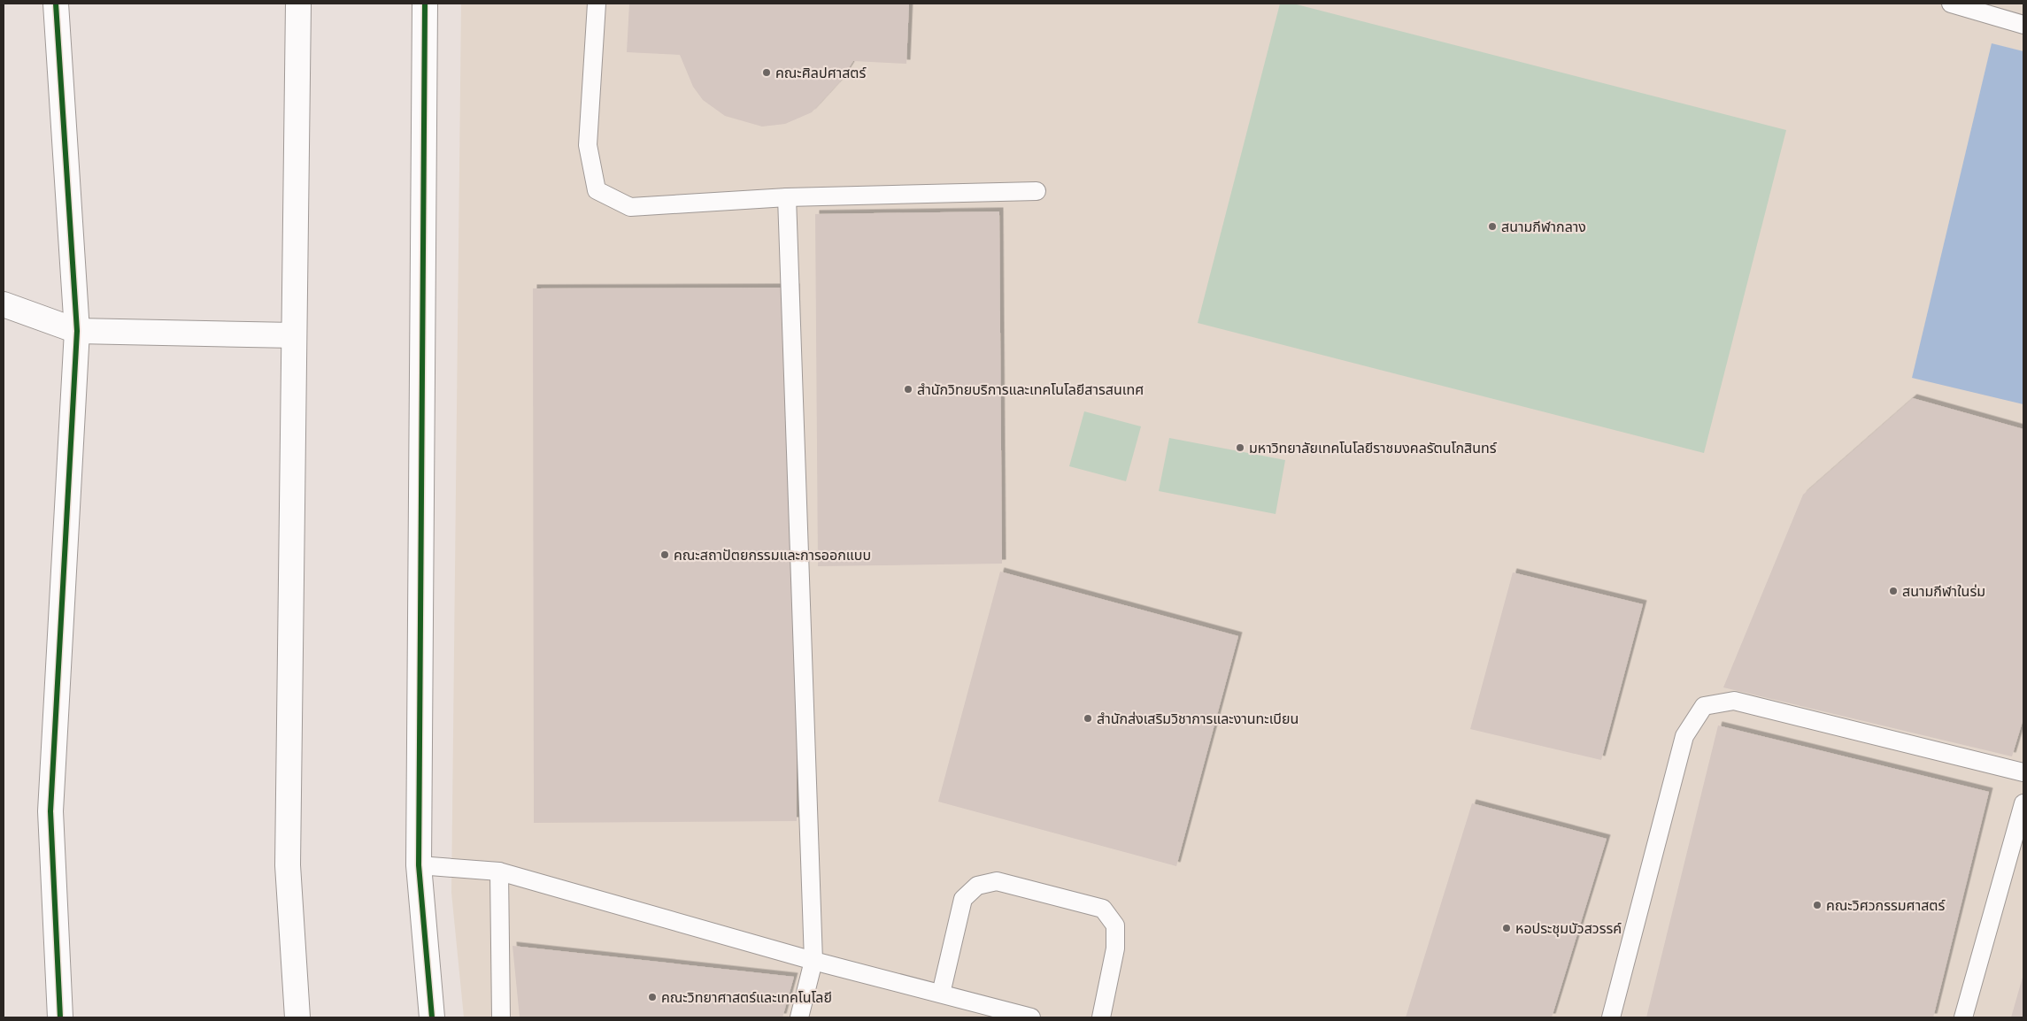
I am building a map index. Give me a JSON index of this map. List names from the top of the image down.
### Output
{
  "places": [
    "คณะศิลปศาสตร์",
    "สนามกีฬากลาง",
    "สำนักวิทยบริการและเทคโนโลยีสารสนเทศ",
    "มหาวิทยาลัยเทคโนโลยีราชมงคลรัตนโกสินทร์",
    "คณะสถาปัตยกรรมและการออกแบบ",
    "สนามกีฬาในร่ม",
    "สำนักส่งเสริมวิชาการและงานทะเบียน",
    "คณะวิศวกรรมศาสตร์",
    "หอประชุมบัวสวรรค์",
    "คณะวิทยาศาสตร์และเทคโนโลยี"
  ]
}
